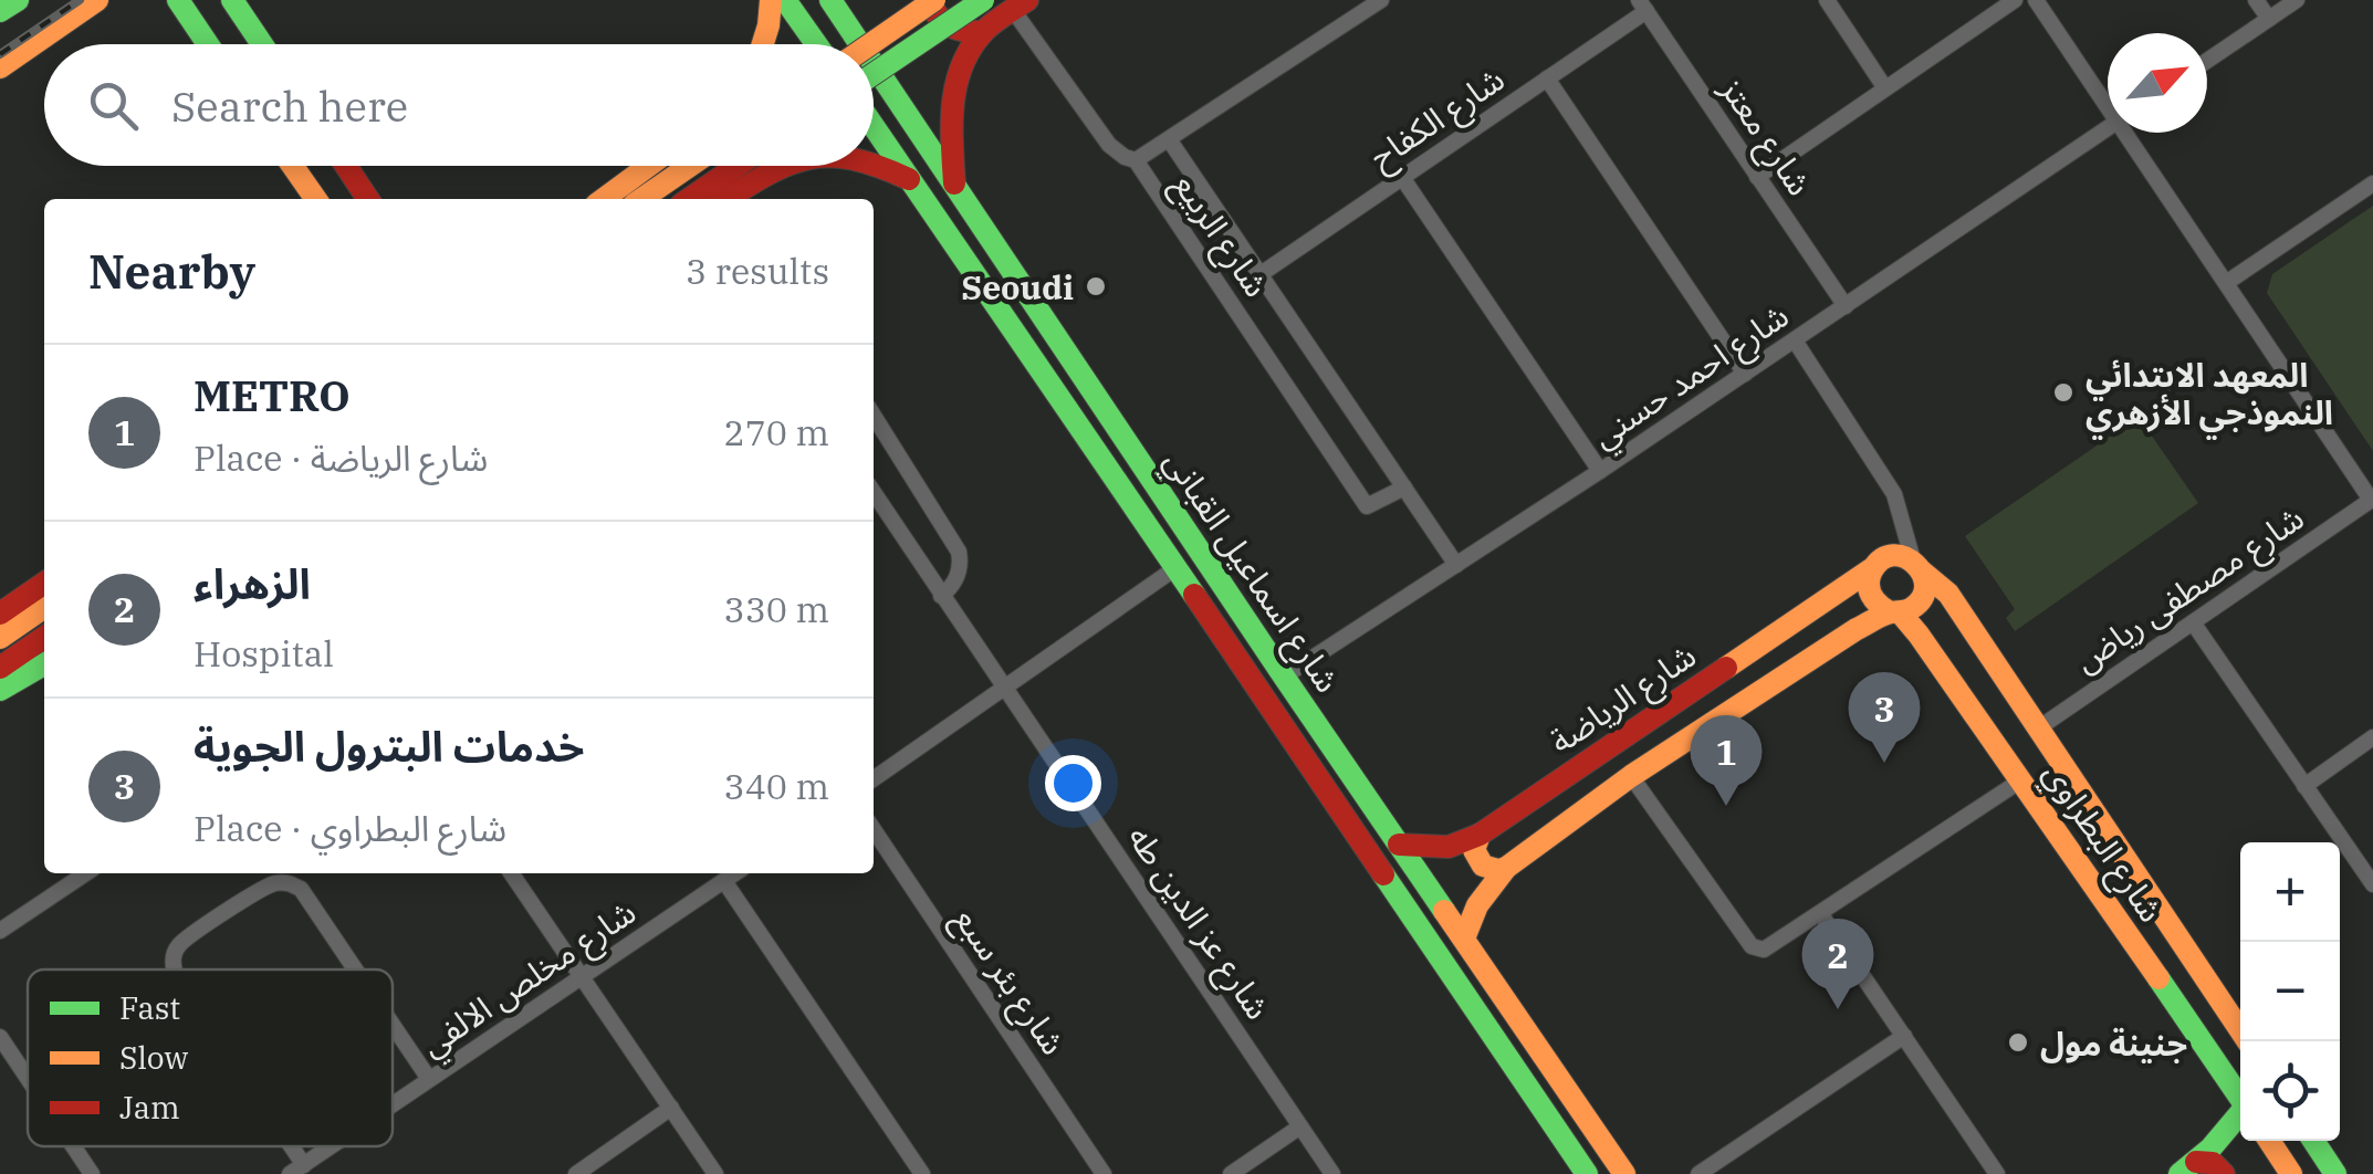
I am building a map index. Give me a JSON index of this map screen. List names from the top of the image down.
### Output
{
  "streets": {
    "street": [
      "شارع الكفاح",
      "شارع معتز",
      "شارع الربيع",
      "شارع احمد حسني",
      "شارع اسماعيل القباني",
      "شارع مصطفى رياض",
      "شارع الرياضة",
      "شارع البطراوي",
      "شارع عز الدين طه",
      "شارع مخلص الالفي",
      "شارع بئر سبع"
    ]
  },
  "crossings": [
    ["شارع الكفاح", "شارع معتز"],
    ["شارع الكفاح", "شارع الربيع"],
    ["شارع معتز", "شارع احمد حسني"],
    ["شارع الربيع", "شارع احمد حسني"],
    ["شارع احمد حسني", "شارع اسماعيل القباني"],
    ["شارع احمد حسني", "شارع البطراوي"],
    ["شارع اسماعيل القباني", "شارع الرياضة"],
    ["شارع مصطفى رياض", "شارع البطراوي"],
    ["شارع الرياضة", "شارع البطراوي"]
  ],
  "places": ["Seoudi", "المعهد الابتدائي النموذجي الأزهري", "جنينة مول"],
  "legend": ["Fast", "Slow", "Jam"],
  "north": "top right",
  "page": {
    "search": "Search here",
    "heading": ["Nearby", "3 results"],
    "list": [
      {
        "mark": "1",
        "name": "METRO",
        "note": "Place · شارع الرياضة",
        "value": "270 m"
      },
      {
        "mark": "2",
        "name": "الزهراء",
        "note": "Hospital",
        "value": "330 m"
      },
      {
        "mark": "3",
        "name": "خدمات البترول الجوية",
        "note": "Place · شارع البطراوي",
        "value": "340 m"
      }
    ],
    "pins": ["3", "1", "2"],
    "map_buttons": ["+", "−"]
  }
}
